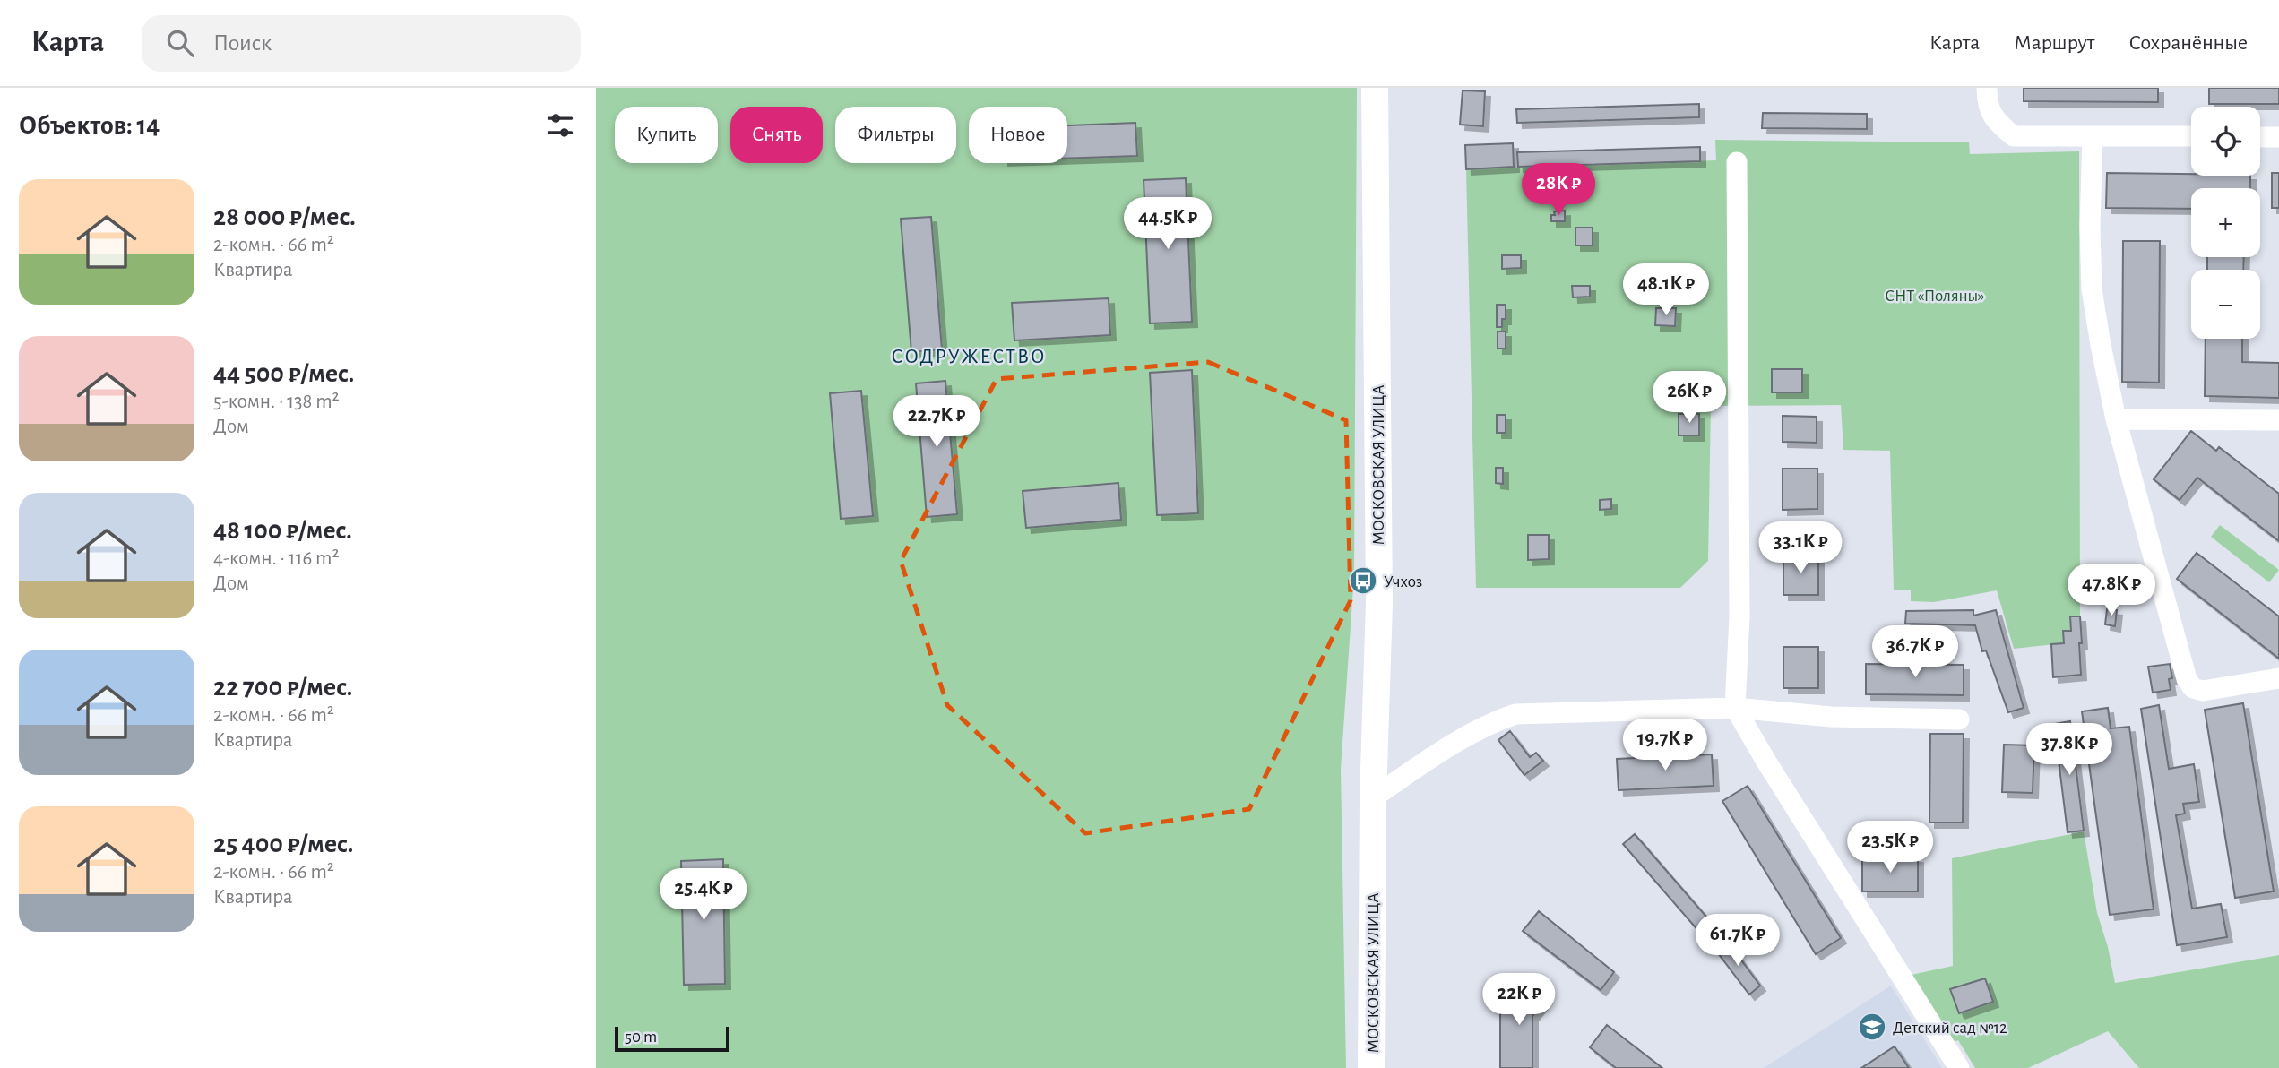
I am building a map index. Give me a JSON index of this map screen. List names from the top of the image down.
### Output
{
  "streets": {
    "main road": ["МОСКОВСКАЯ УЛИЦА"]
  },
  "districts": ["СОДРУЖЕСТВО"],
  "parks": ["СНТ «Поляны»"],
  "places": {
    "bus stop": ["Учхоз"],
    "school or university": ["Детский сад №12"]
  },
  "scale_bar": "50 m",
  "page": {
    "header": "Карта",
    "search": "Поиск",
    "nav": ["Карта", "Маршрут", "Сохранённые"],
    "heading": "Объектов: 14",
    "map_buttons": ["+", "−"],
    "chip": [
      "Купить",
      "Снять",
      "Фильтры",
      "Новое"
    ],
    "list": [
      {
        "name": "28 000 ₽/мес.",
        "note": "2-комн. · 66 m² · Квартира"
      },
      {
        "name": "44 500 ₽/мес.",
        "note": "5-комн. · 138 m² · Дом"
      },
      {
        "name": "48 100 ₽/мес.",
        "note": "4-комн. · 116 m² · Дом"
      },
      {
        "name": "22 700 ₽/мес.",
        "note": "2-комн. · 66 m² · Квартира"
      },
      {
        "name": "25 400 ₽/мес.",
        "note": "2-комн. · 66 m² · Квартира"
      }
    ],
    "price": [
      "28K ₽",
      "44.5K ₽",
      "48.1K ₽",
      "26K ₽",
      "22.7K ₽",
      "33.1K ₽",
      "47.8K ₽",
      "36.7K ₽",
      "19.7K ₽",
      "37.8K ₽",
      "23.5K ₽",
      "25.4K ₽",
      "61.7K ₽",
      "22K ₽"
    ],
    "scale": "50 m"
  }
}
